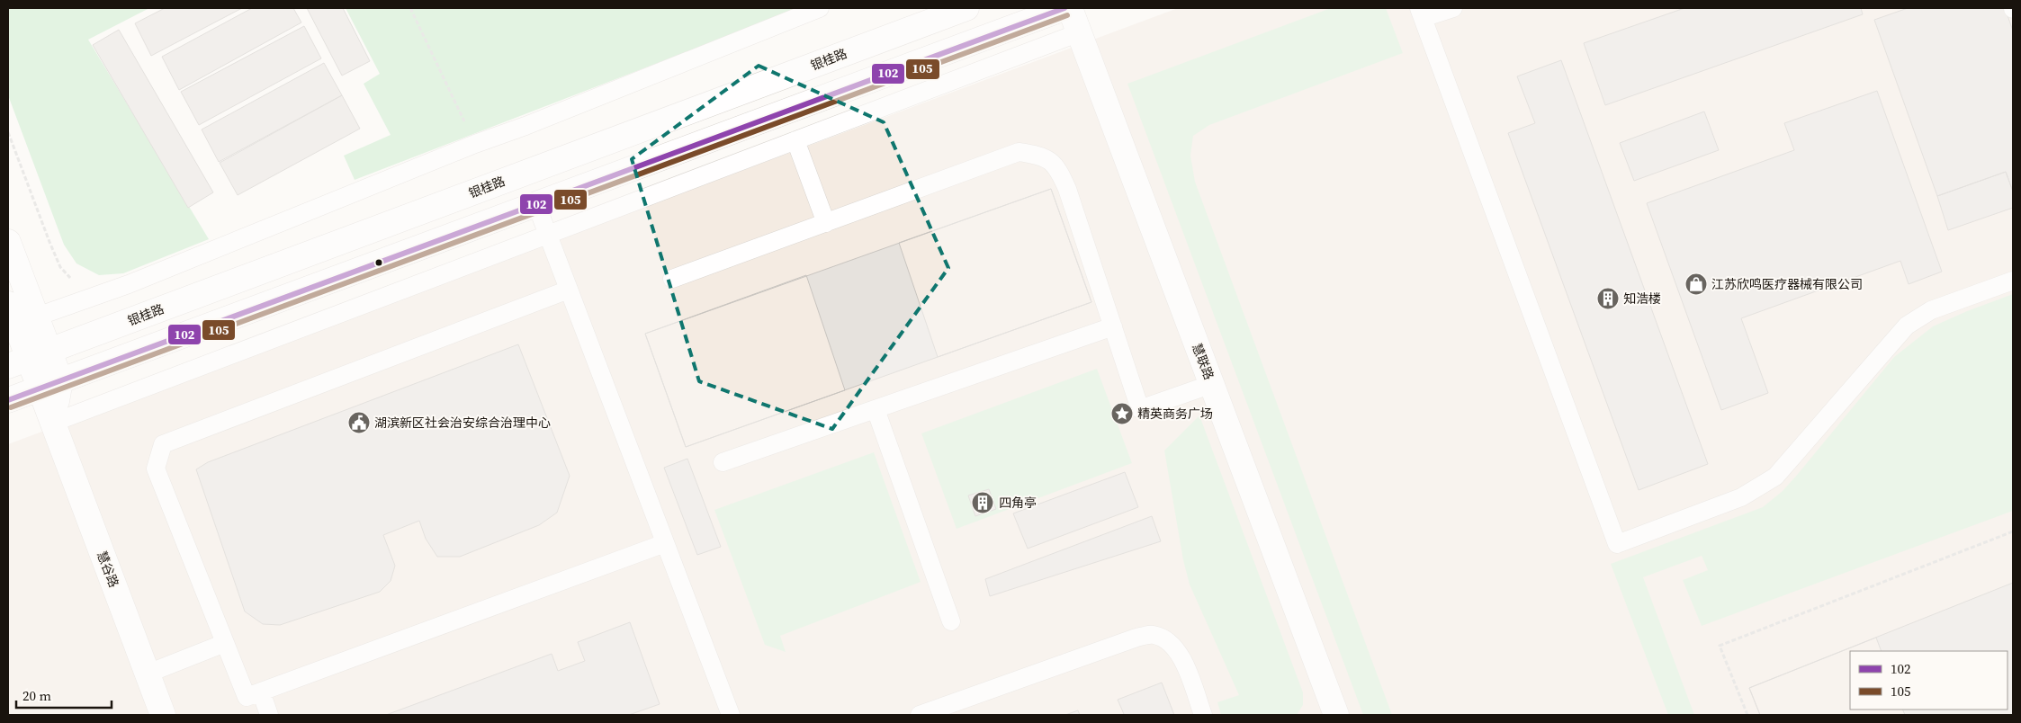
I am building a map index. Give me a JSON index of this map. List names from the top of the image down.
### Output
{
  "streets": {
    "street": ["银桂路", "慧联路", "慧谷路"]
  },
  "crossings": [
    ["银桂路", "慧谷路"]
  ],
  "places": {
    "shop": ["江苏欣鸣医疗器械有限公司"],
    "building": ["知浩楼", "四角亭"],
    "place": ["精英商务广场"],
    "public building": ["湖滨新区社会治安综合治理中心"]
  },
  "lines": ["transit line 102", "transit line 105"],
  "legend": ["102", "105"],
  "scale_bar": "20 m"
}
